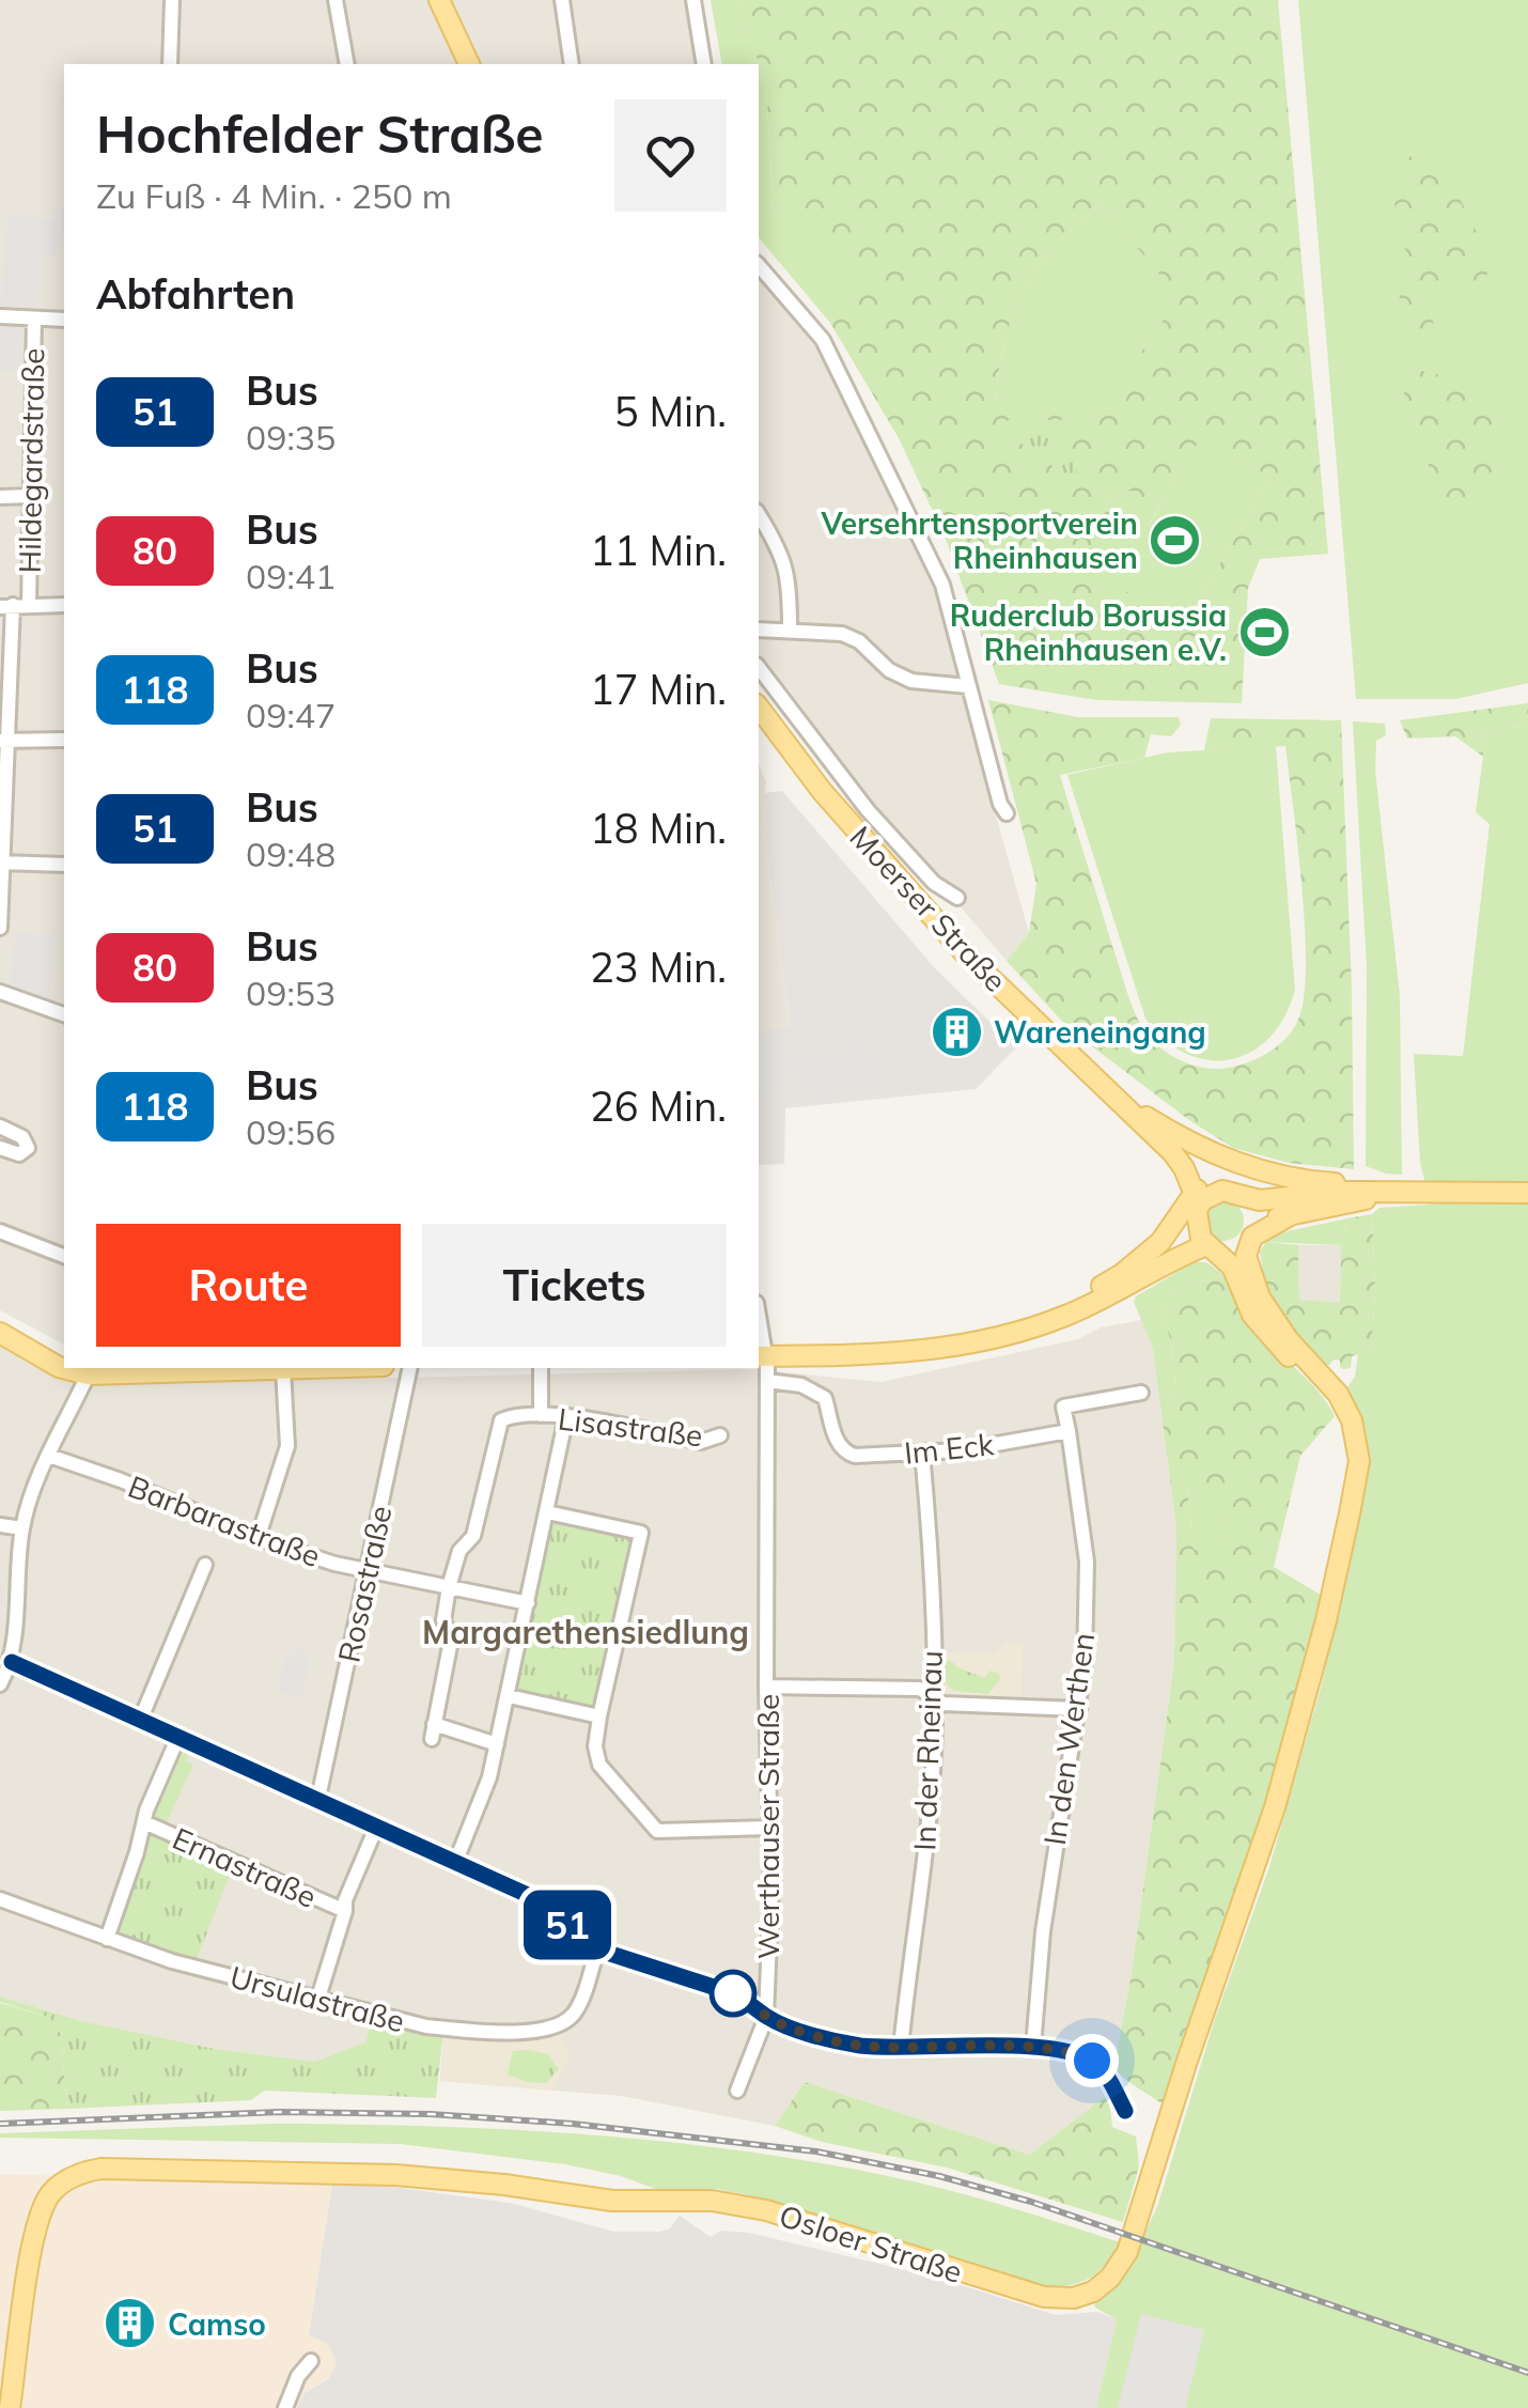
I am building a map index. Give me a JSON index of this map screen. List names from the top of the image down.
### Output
{
  "streets": {
    "main road": ["Moerser Straße", "Osloer Straße"],
    "street": [
      "Hildegardstraße",
      "Lisastraße",
      "Im Eck",
      "Barbarastraße",
      "Rosastraße",
      "In den Werthen",
      "In der Rheinau",
      "Werthauser Straße",
      "Ernastraße",
      "Ursulastraße"
    ]
  },
  "crossings": [
    ["Moerser Straße", "Osloer Straße"],
    ["Lisastraße", "Barbarastraße"],
    ["Im Eck", "In den Werthen"],
    ["Im Eck", "In der Rheinau"],
    ["Im Eck", "Werthauser Straße"],
    ["Barbarastraße", "Rosastraße"]
  ],
  "districts": ["Margarethensiedlung"],
  "places": {
    "sports": ["Versehrtensportverein Rheinhausen", "Ruderclub Borussia Rheinhausen e.V."],
    "building": ["Wareneingang", "Camso"]
  },
  "lines": ["bus line 51"],
  "page": {
    "on_map": "51",
    "heading": [
      ["Hochfelder Straße", "Zu Fuß · 4 Min. · 250 m"],
      "Abfahrten"
    ],
    "list": [
      {
        "mark": "51",
        "name": "Bus",
        "note": "09:35",
        "value": "5 Min."
      },
      {
        "mark": "80",
        "name": "Bus",
        "note": "09:41",
        "value": "11 Min."
      },
      {
        "mark": "118",
        "name": "Bus",
        "note": "09:47",
        "value": "17 Min."
      },
      {
        "mark": "51",
        "name": "Bus",
        "note": "09:48",
        "value": "18 Min."
      },
      {
        "mark": "80",
        "name": "Bus",
        "note": "09:53",
        "value": "23 Min."
      },
      {
        "mark": "118",
        "name": "Bus",
        "note": "09:56",
        "value": "26 Min."
      }
    ],
    "buttons": ["Route", "Tickets"]
  }
}
